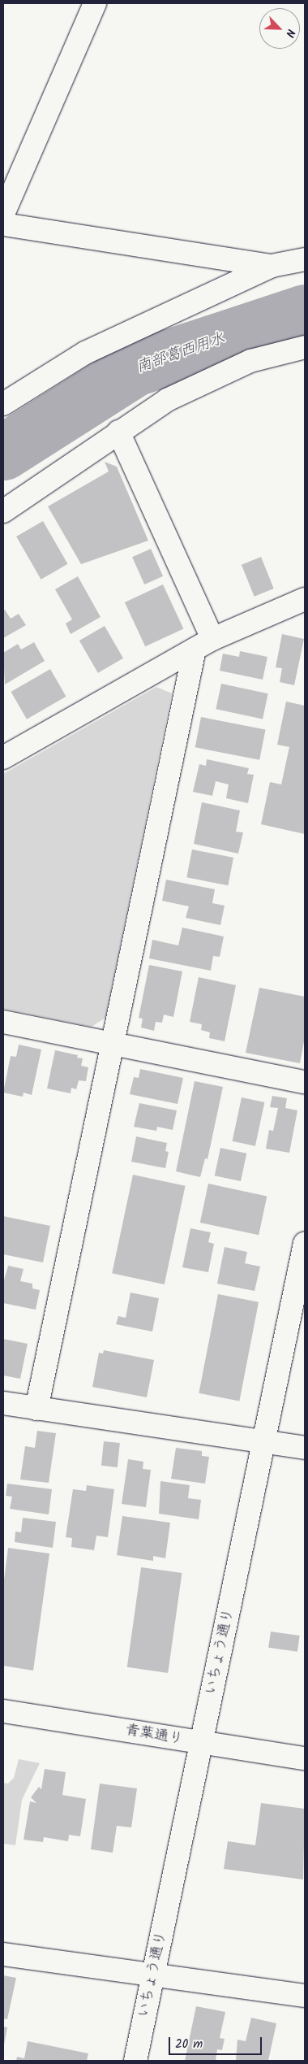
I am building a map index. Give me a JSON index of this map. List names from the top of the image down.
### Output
{
  "streets": {
    "street": ["いちょう通り", "青葉通り"]
  },
  "crossings": [
    ["いちょう通り", "青葉通り"]
  ],
  "water": ["南部葛西用水"],
  "scale_bar": "20 m",
  "north": "bottom right"
}
